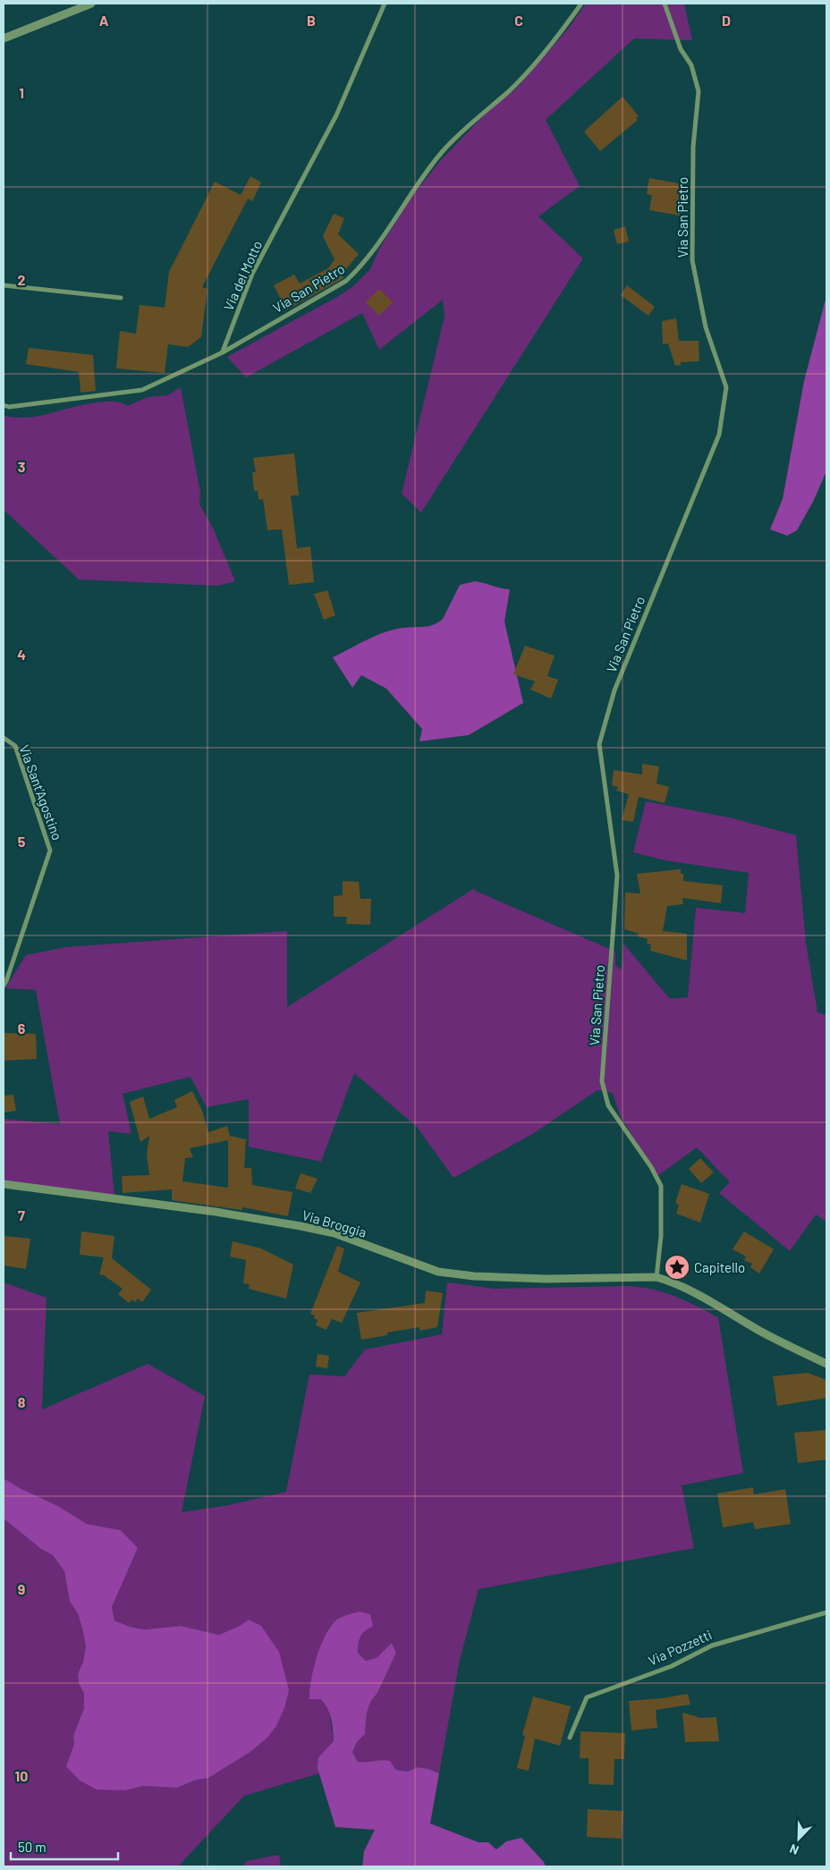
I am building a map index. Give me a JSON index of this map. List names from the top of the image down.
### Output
{
  "streets": {
    "street": [
      "Via San Pietro",
      "Via del Motto",
      "Via Sant'Agostino",
      "Via Broggia",
      "Via Pozzetti"
    ]
  },
  "crossings": [
    ["Via San Pietro", "Via del Motto"],
    ["Via San Pietro", "Via Broggia"]
  ],
  "places": {
    "place": ["Capitello"]
  },
  "scale_bar": "50 m",
  "north": "bottom left",
  "grid": {
    "columns": [
      "A",
      "B",
      "C",
      "D"
    ],
    "rows": [
      "1",
      "2",
      "3",
      "4",
      "5",
      "6",
      "7",
      "8",
      "9",
      "10"
    ]
  }
}
